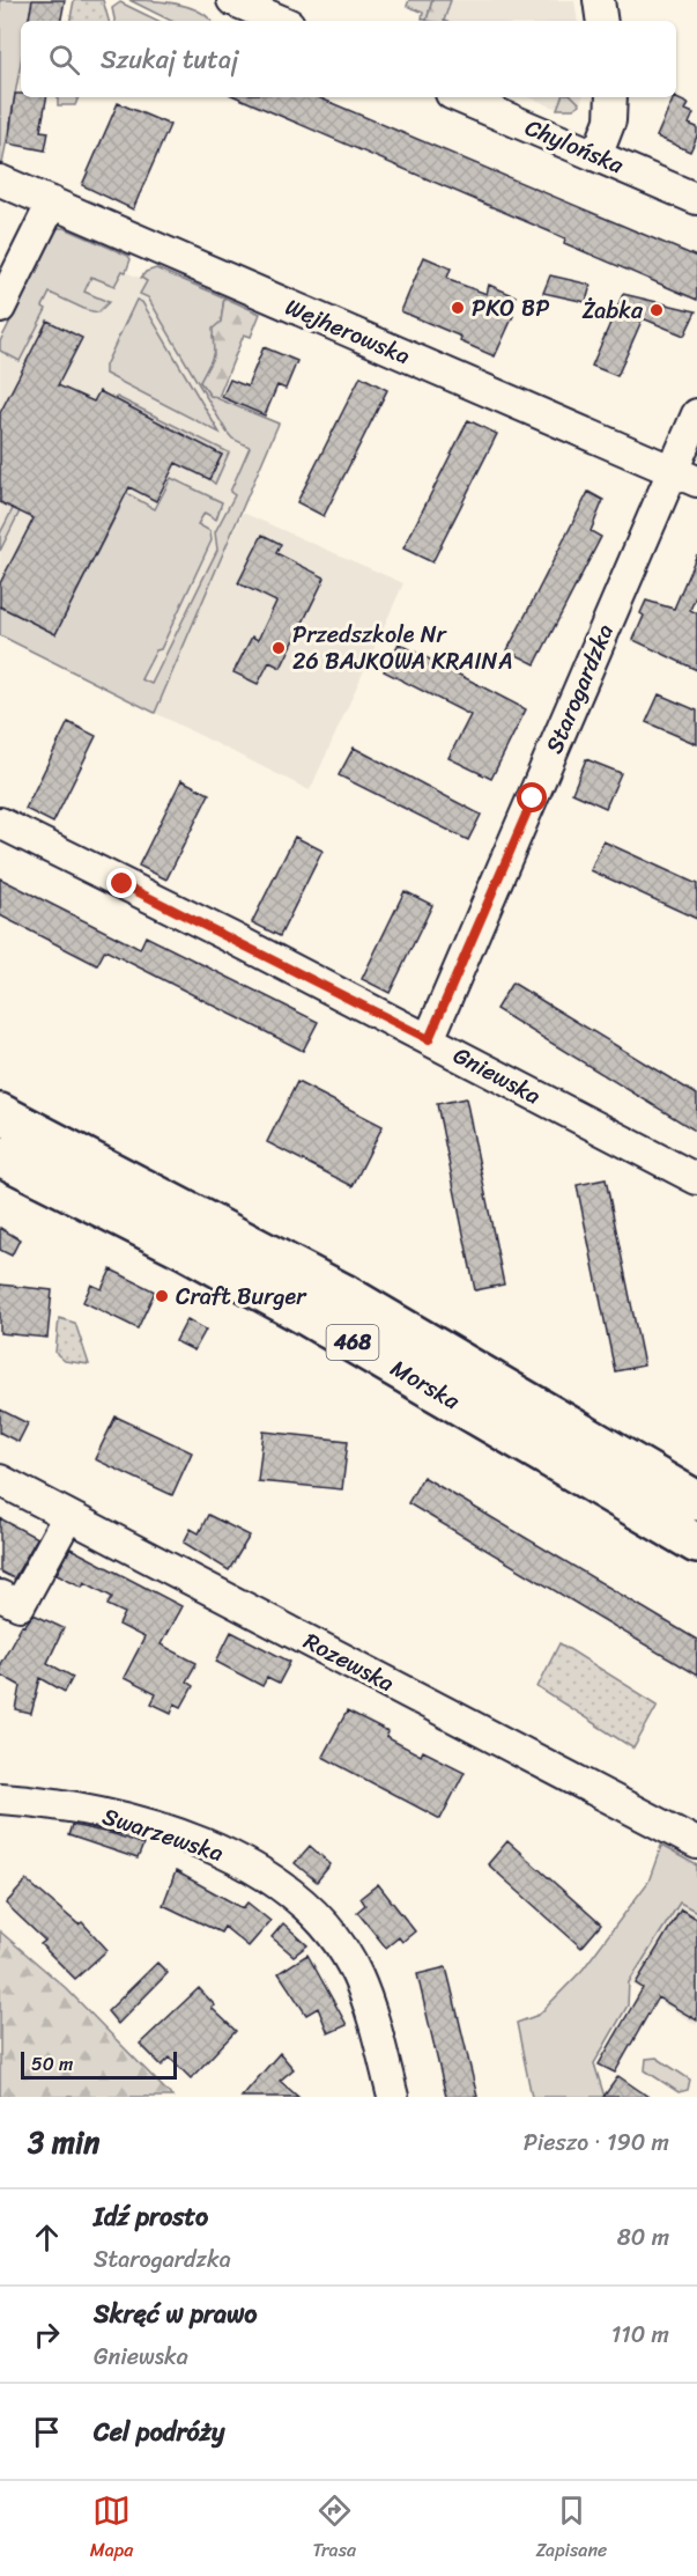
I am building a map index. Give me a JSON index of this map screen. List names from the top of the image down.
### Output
{
  "streets": {
    "main road": ["468", "Morska"],
    "street": [
      "Chylońska",
      "Wejherowska",
      "Starogardzka",
      "Gniewska",
      "Rozewska",
      "Swarzewska"
    ]
  },
  "crossings": [
    ["Wejherowska", "Starogardzka"],
    ["Starogardzka", "Gniewska"]
  ],
  "places": [
    "PKO BP",
    "Żabka",
    "Przedszkole Nr 26 BAJKOWA KRAINA",
    "Craft Burger"
  ],
  "scale_bar": "50 m",
  "page": {
    "search": "Szukaj tutaj",
    "scale": "50 m",
    "heading": ["3 min", "Pieszo · 190 m"],
    "list": [
      ["Idź prosto", "Starogardzka", "80 m"],
      ["Skręć w prawo", "Gniewska", "110 m"],
      "Cel podróży"
    ],
    "nav": ["Mapa", "Trasa", "Zapisane"]
  }
}
